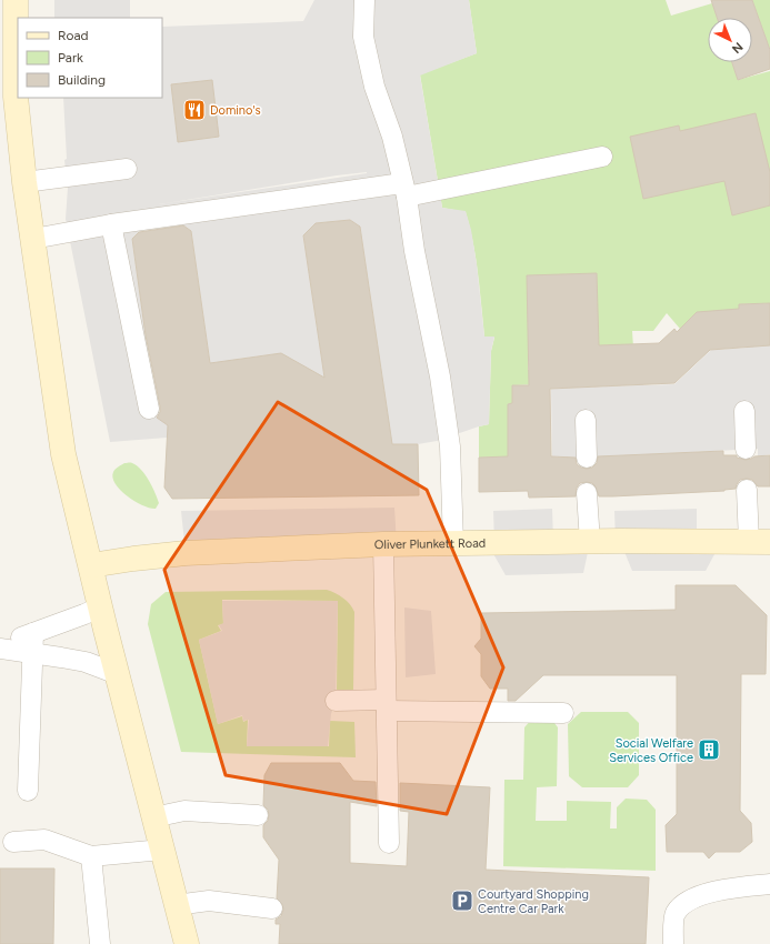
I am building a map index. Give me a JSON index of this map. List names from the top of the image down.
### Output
{
  "streets": {
    "main road": ["Oliver Plunkett Road"]
  },
  "places": {
    "restaurant": ["Domino's"],
    "building": ["Social Welfare Services Office"],
    "parking": ["Courtyard Shopping Centre Car Park"]
  },
  "legend": ["Road", "Park", "Building"],
  "north": "bottom right"
}
